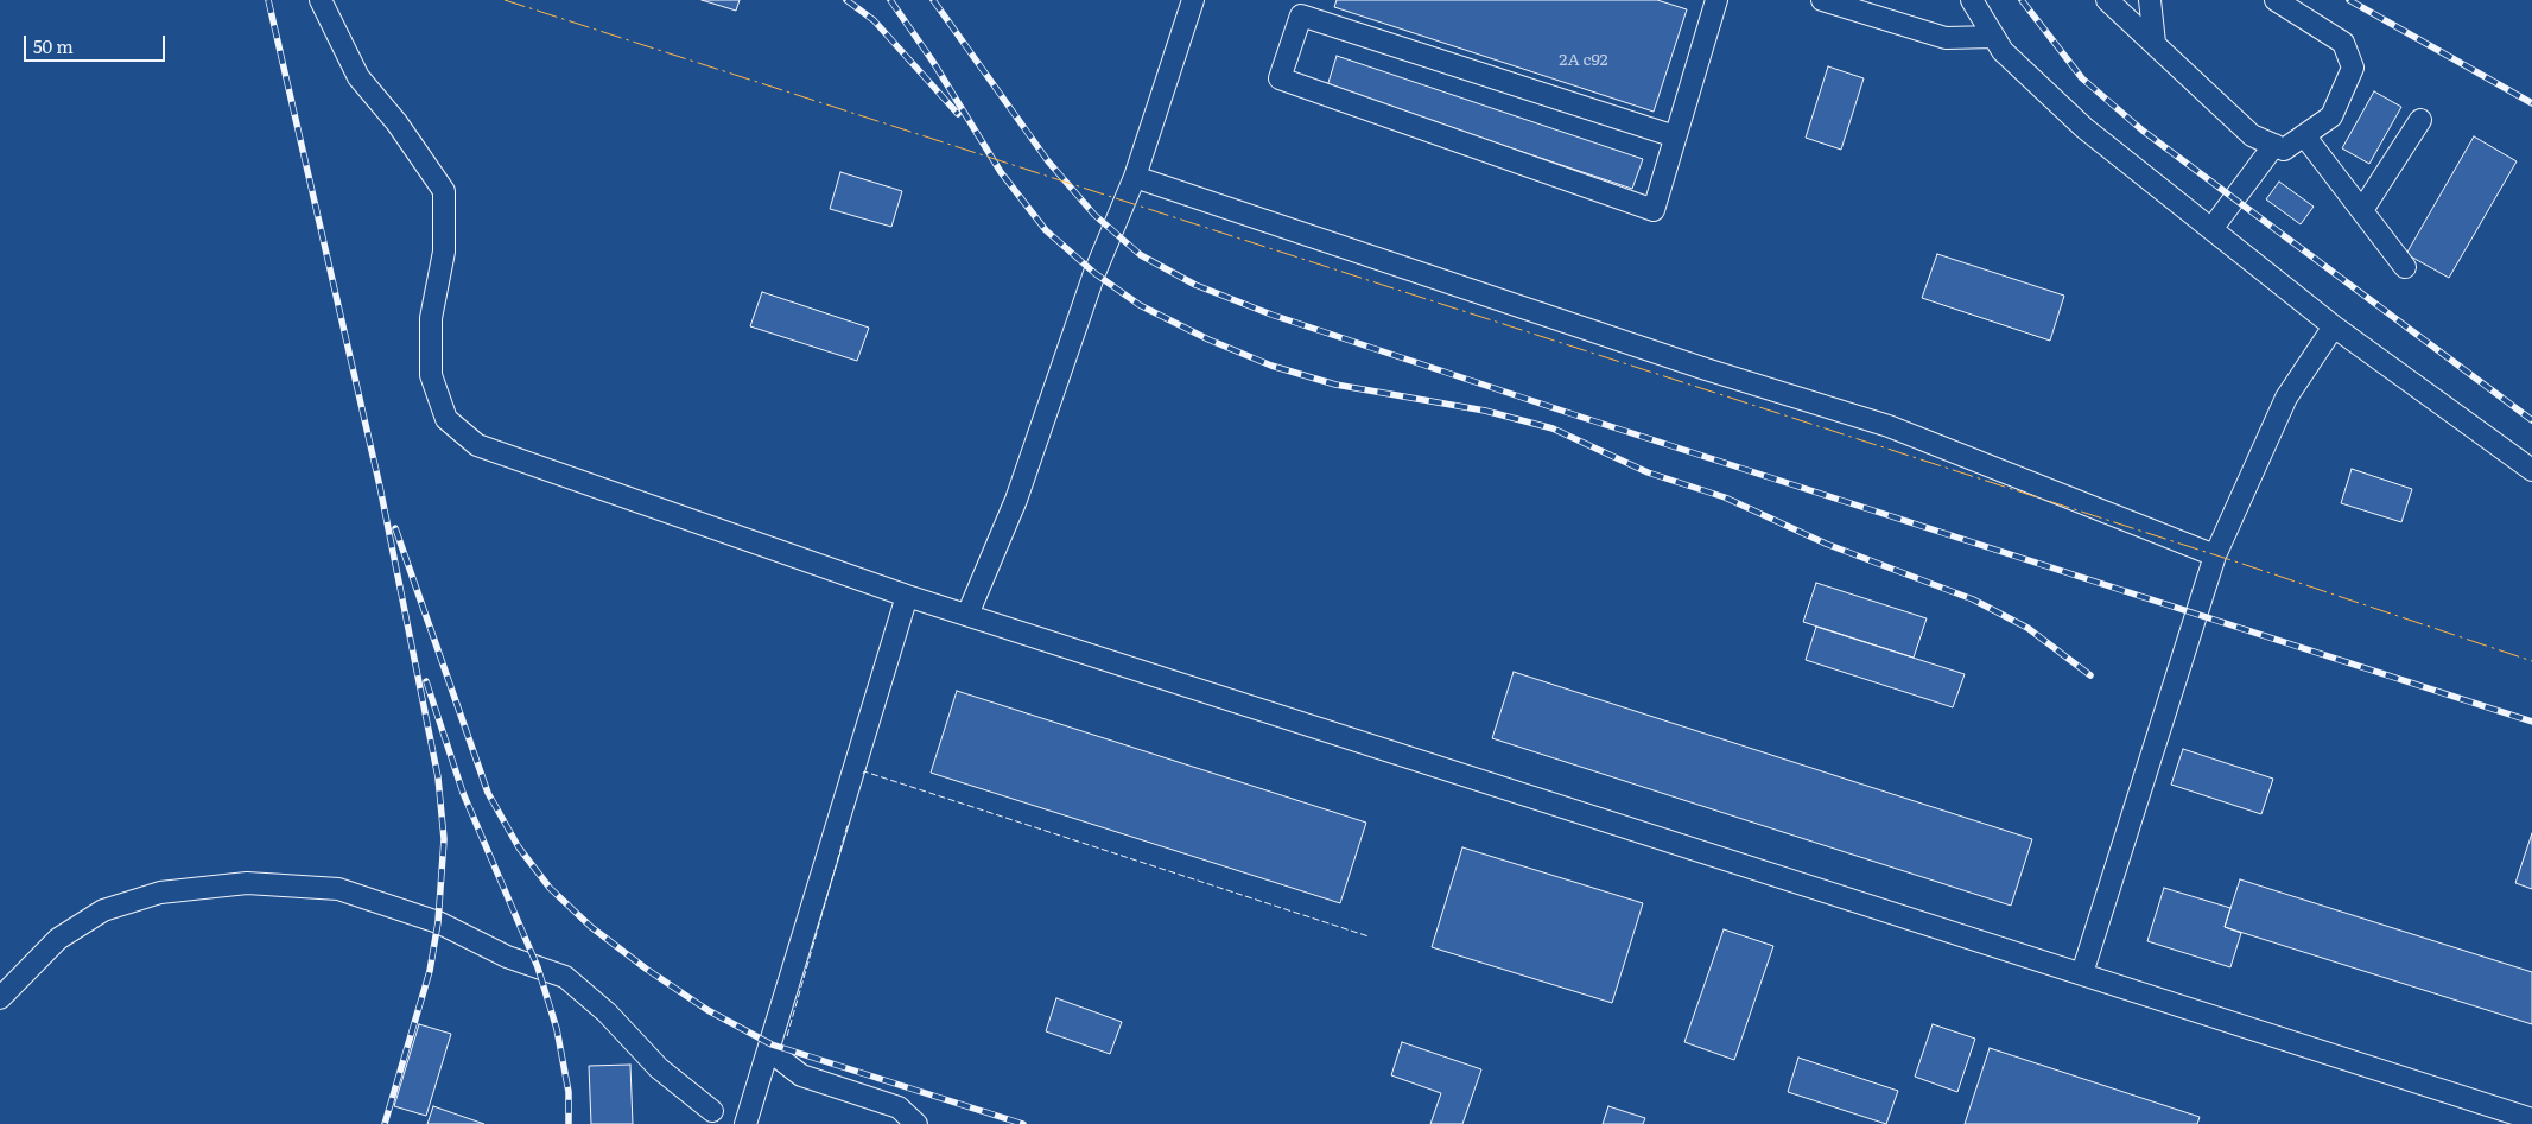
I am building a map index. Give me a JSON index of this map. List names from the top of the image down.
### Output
{
  "house_numbers": ["2А с92"],
  "scale_bar": "50 m"
}
